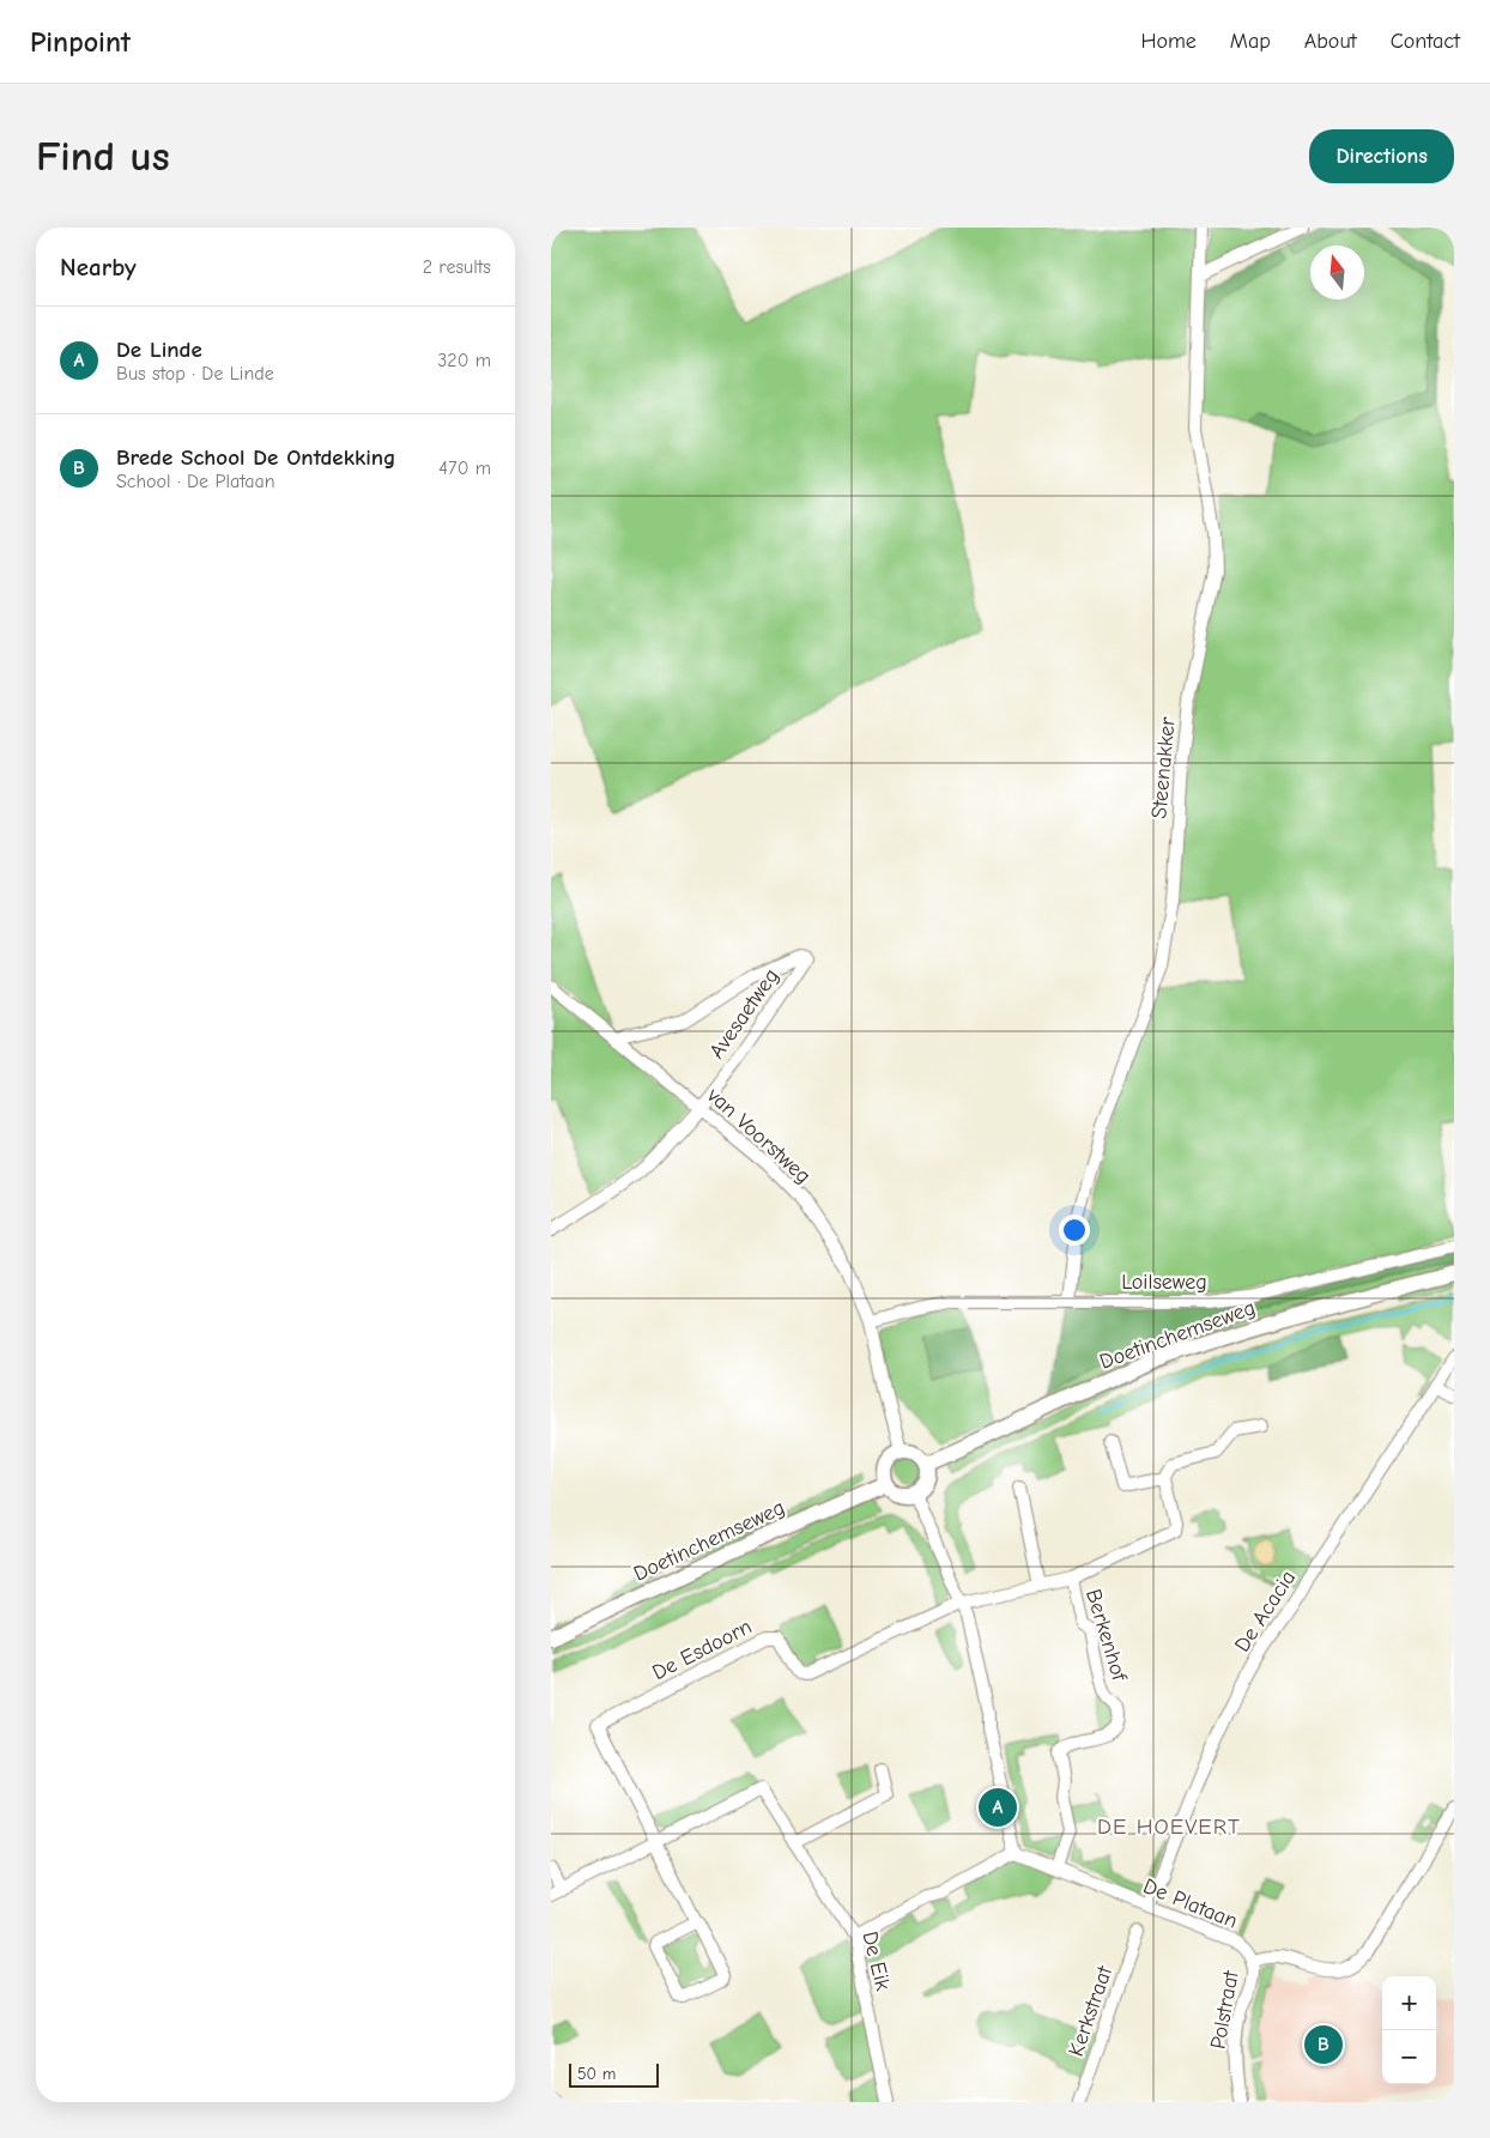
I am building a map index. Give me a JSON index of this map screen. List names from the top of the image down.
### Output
{
  "streets": {
    "main road": ["Doetinchemseweg"],
    "street": [
      "Steenakker",
      "Avesaetweg",
      "van Voorstweg",
      "Loilseweg",
      "De Acacia",
      "Berkenhof",
      "De Esdoorn",
      "De Plataan",
      "De Eik",
      "Polstraat",
      "Kerkstraat"
    ]
  },
  "crossings": [
    ["Steenakker", "Loilseweg"],
    ["Avesaetweg", "van Voorstweg"],
    ["van Voorstweg", "Loilseweg"],
    ["van Voorstweg", "Doetinchemseweg"],
    ["De Acacia", "De Plataan"],
    ["Berkenhof", "De Esdoorn"],
    ["Berkenhof", "De Plataan"],
    ["De Esdoorn", "De Eik"],
    ["De Plataan", "Polstraat"]
  ],
  "districts": ["DE HOEVERT"],
  "scale_bar": "50 m",
  "north": "top",
  "page": {
    "header": "Pinpoint",
    "nav": [
      "Home",
      "Map",
      "About",
      "Contact"
    ],
    "buttons": "Directions",
    "title": "Find us",
    "heading": ["Nearby", "2 results"],
    "list": [
      {
        "mark": "A",
        "name": "De Linde",
        "note": "Bus stop · De Linde",
        "value": "320 m"
      },
      {
        "mark": "B",
        "name": "Brede School De Ontdekking",
        "note": "School · De Plataan",
        "value": "470 m"
      }
    ],
    "pins": ["A", "B"],
    "map_buttons": ["+", "−"],
    "scale": "50 m"
  }
}
